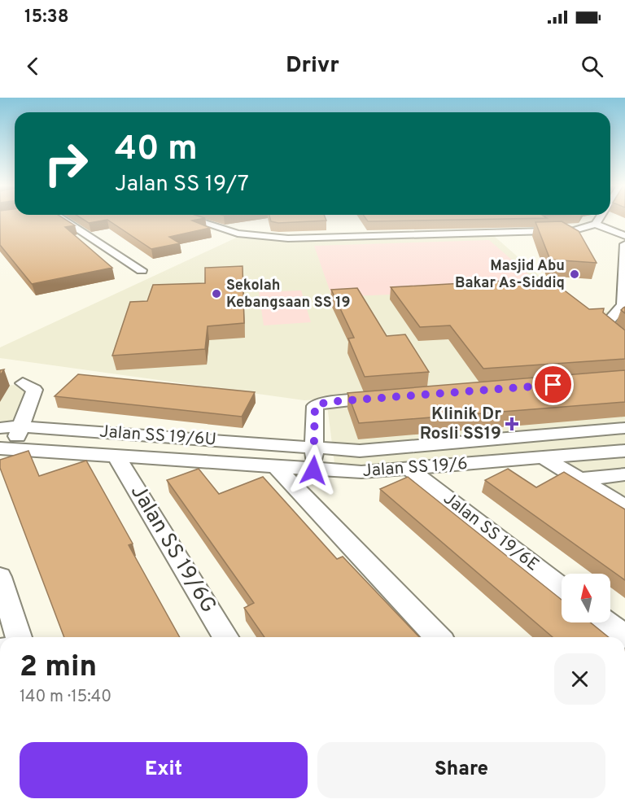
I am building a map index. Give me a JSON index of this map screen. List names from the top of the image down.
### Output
{
  "streets": {
    "street": [
      "Jalan SS 19/6U",
      "Jalan SS 19/6",
      "Jalan SS 19/6E",
      "Jalan SS 19/6G"
    ]
  },
  "crossings": [
    ["Jalan SS 19/6", "Jalan SS 19/6E"],
    ["Jalan SS 19/6", "Jalan SS 19/6G"]
  ],
  "places": {
    "other": ["Masjid Abu Bakar As-Siddiq", "Sekolah Kebangsaan SS 19"],
    "health": ["Klinik Dr Rosli SS19"]
  },
  "north": "top",
  "page": {
    "status": "15:38",
    "header": "Drivr",
    "turn": ["40 m", "Jalan SS 19/7"],
    "heading": ["2 min", "140 m · 15:40"],
    "buttons": ["Exit", "Share"]
  }
}
